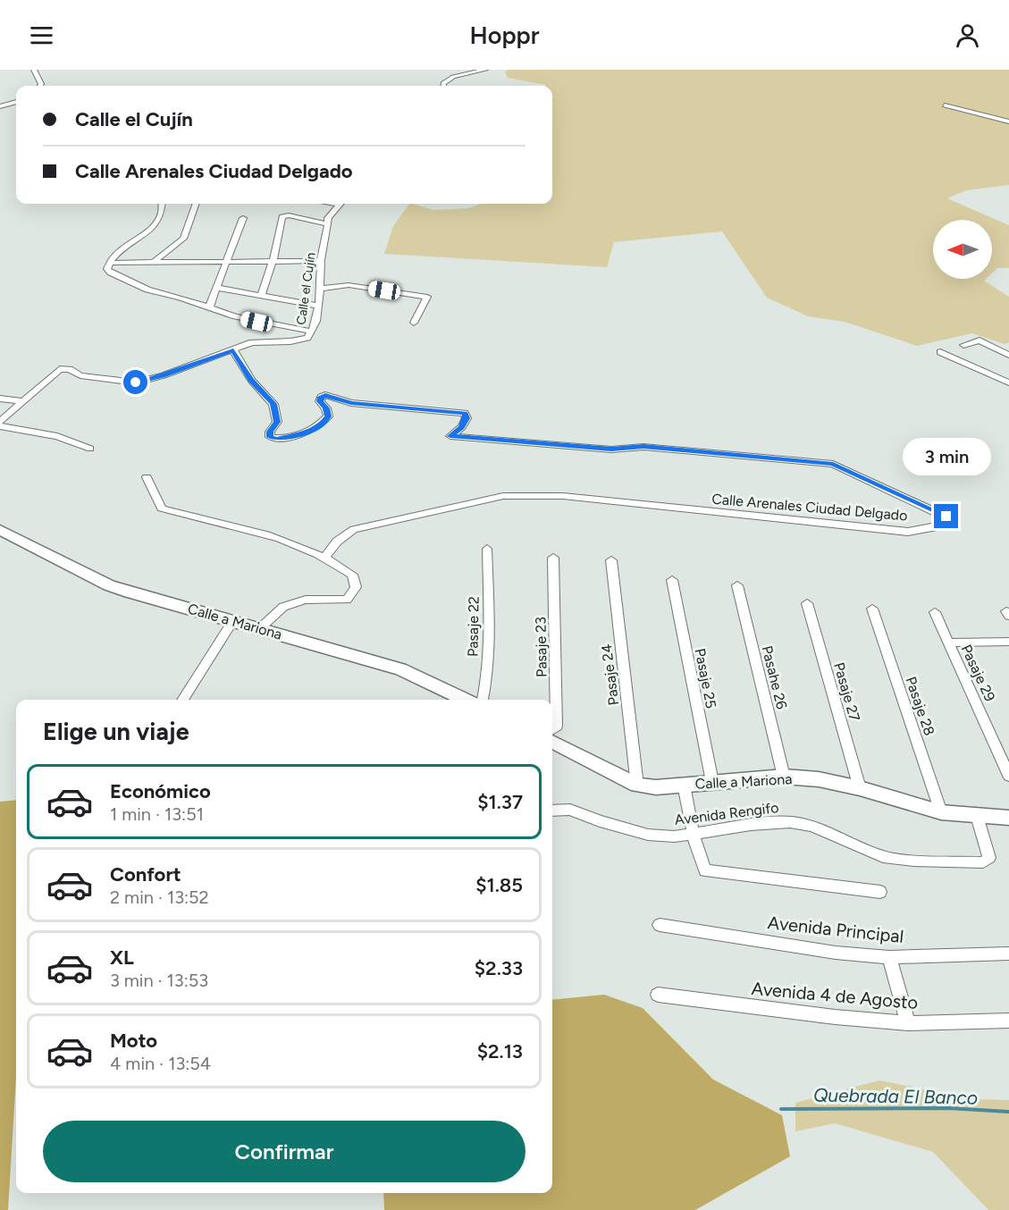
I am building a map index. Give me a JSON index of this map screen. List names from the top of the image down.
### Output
{
  "streets": {
    "main road": ["Calle a Mariona"],
    "street": [
      "Calle el Cujín",
      "Calle Arenales Ciudad Delgado",
      "Pasaje 22",
      "Pasaje 23",
      "Pasaje 29",
      "Pasaje 24",
      "Pasahe 26",
      "Pasaje 25",
      "Pasaje 27",
      "Pasaje 28",
      "Avenida Rengifo",
      "Avenida Principal",
      "Avenida 4 de Agosto"
    ]
  },
  "crossings": [
    ["Calle el Cujín", "Calle Arenales Ciudad Delgado"],
    ["Calle a Mariona", "Pasaje 24"],
    ["Calle a Mariona", "Pasahe 26"],
    ["Calle a Mariona", "Pasaje 25"],
    ["Calle a Mariona", "Pasaje 27"],
    ["Calle a Mariona", "Pasaje 28"],
    ["Calle a Mariona", "Avenida Rengifo"]
  ],
  "water": ["Quebrada El Banco"],
  "north": "left",
  "page": {
    "header": "Hoppr",
    "banner": ["Calle el Cujín", "Calle Arenales Ciudad Delgado"],
    "bubble": "3 min",
    "heading": "Elige un viaje",
    "list": [
      {
        "name": "Económico",
        "note": "1 min · 13:51",
        "value": "$1.37"
      },
      {
        "name": "Confort",
        "note": "2 min · 13:52",
        "value": "$1.85"
      },
      {
        "name": "XL",
        "note": "3 min · 13:53",
        "value": "$2.33"
      },
      {
        "name": "Moto",
        "note": "4 min · 13:54",
        "value": "$2.13"
      }
    ],
    "buttons": "Confirmar"
  }
}
